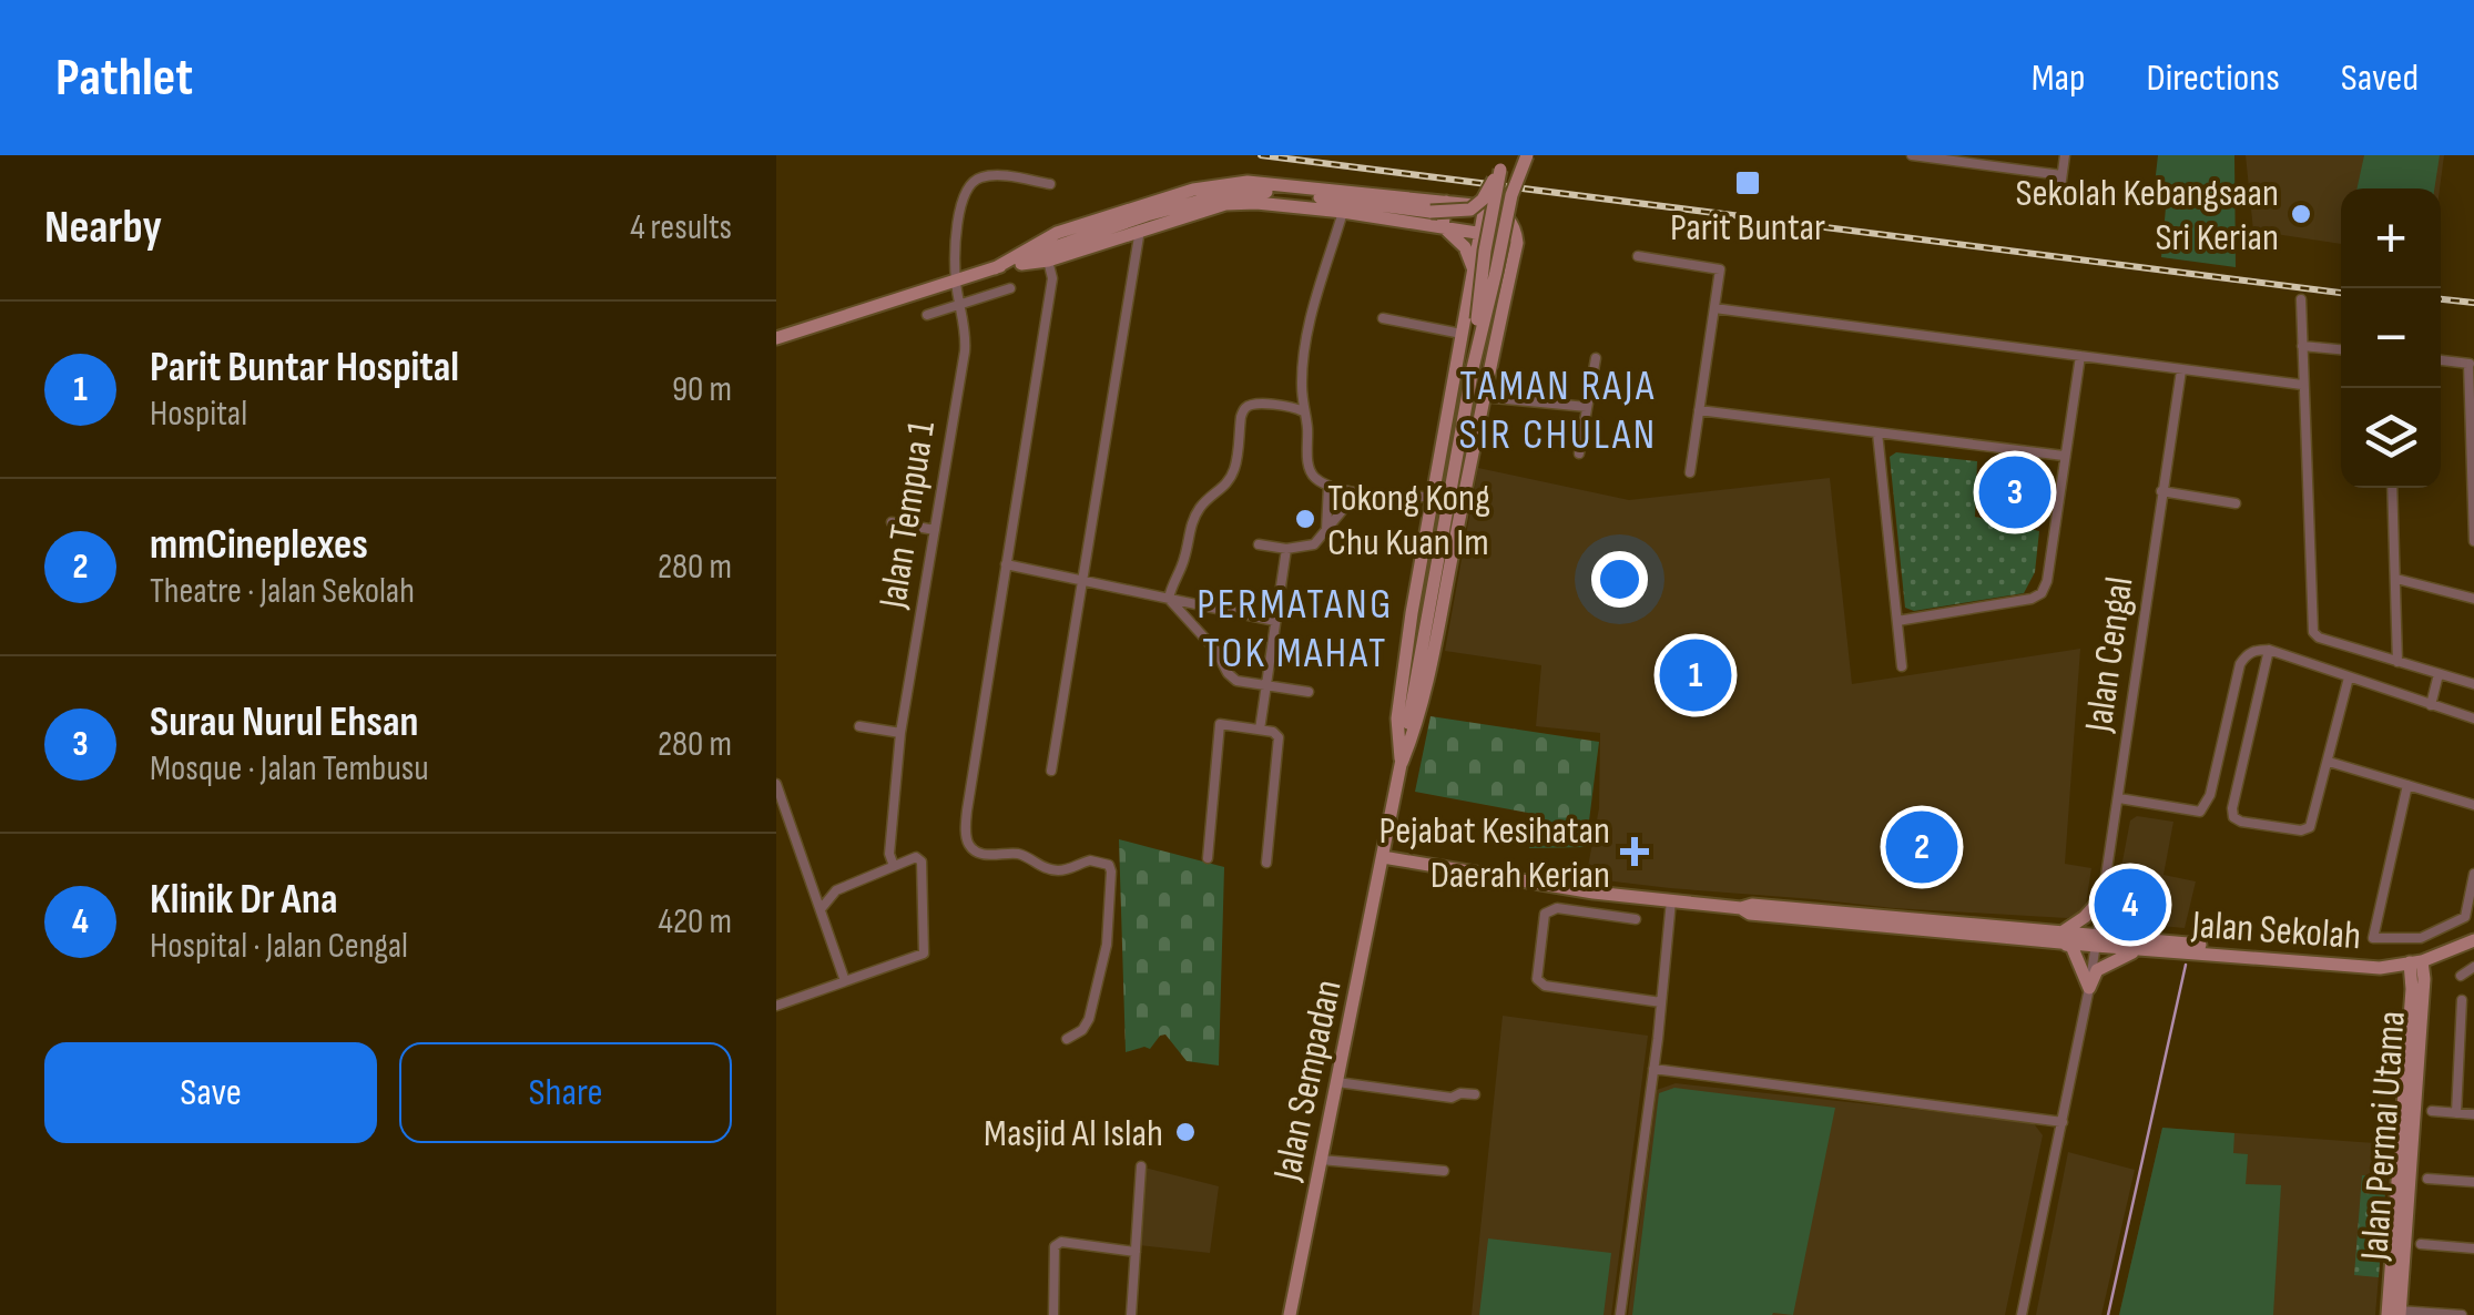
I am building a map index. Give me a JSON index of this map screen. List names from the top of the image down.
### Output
{
  "streets": {
    "street": [
      "Jalan Tempua 1",
      "Jalan Cengal",
      "Jalan Sekolah",
      "Jalan Sempadan",
      "Jalan Permai Utama"
    ]
  },
  "crossings": [
    ["Jalan Cengal", "Jalan Sekolah"],
    ["Jalan Sekolah", "Jalan Sempadan"],
    ["Jalan Sekolah", "Jalan Permai Utama"]
  ],
  "districts": ["TAMAN RAJA SIR CHULAN", "PERMATANG TOK MAHAT"],
  "places": {
    "transit": ["Parit Buntar"],
    "other": ["Sekolah Kebangsaan Sri Kerian", "Tokong Kong Chu Kuan Im", "Masjid Al Islah"],
    "health": ["Pejabat Kesihatan Daerah Kerian"]
  },
  "page": {
    "header": "Pathlet",
    "nav": ["Map", "Directions", "Saved"],
    "heading": ["Nearby", "4 results"],
    "map_buttons": ["+", "−"],
    "list": [
      {
        "mark": "1",
        "name": "Parit Buntar Hospital",
        "note": "Hospital",
        "value": "90 m"
      },
      {
        "mark": "2",
        "name": "mmCineplexes",
        "note": "Theatre · Jalan Sekolah",
        "value": "280 m"
      },
      {
        "mark": "3",
        "name": "Surau Nurul Ehsan",
        "note": "Mosque · Jalan Tembusu",
        "value": "280 m"
      },
      {
        "mark": "4",
        "name": "Klinik Dr Ana",
        "note": "Hospital · Jalan Cengal",
        "value": "420 m"
      }
    ],
    "pins": [
      "3",
      "1",
      "2",
      "4"
    ],
    "buttons": ["Save", "Share"]
  }
}
